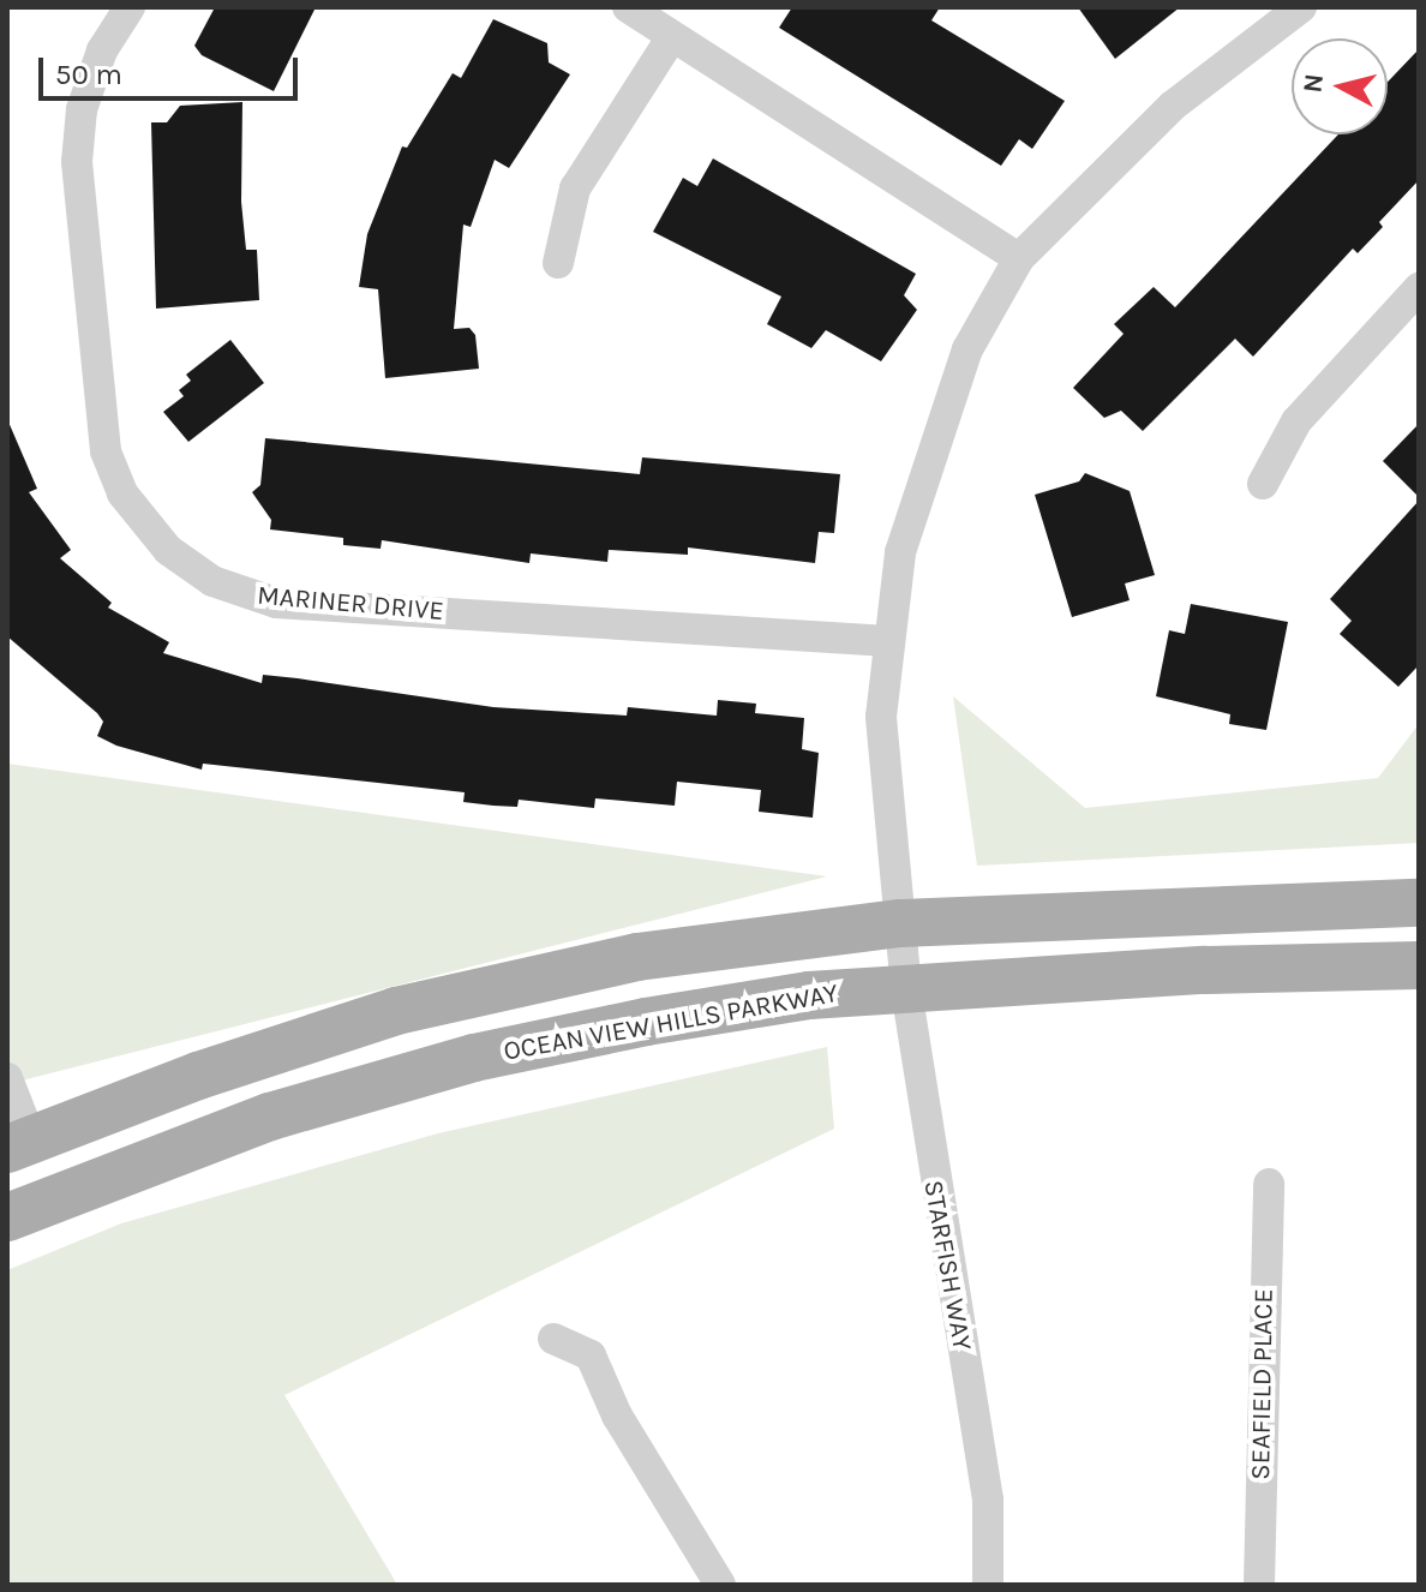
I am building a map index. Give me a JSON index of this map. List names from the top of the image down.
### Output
{
  "streets": {
    "main road": ["OCEAN VIEW HILLS PARKWAY"],
    "street": ["MARINER DRIVE", "STARFISH WAY", "SEAFIELD PLACE"]
  },
  "crossings": [
    ["MARINER DRIVE", "STARFISH WAY"],
    ["OCEAN VIEW HILLS PARKWAY", "STARFISH WAY"]
  ],
  "scale_bar": "50 m",
  "north": "left"
}
